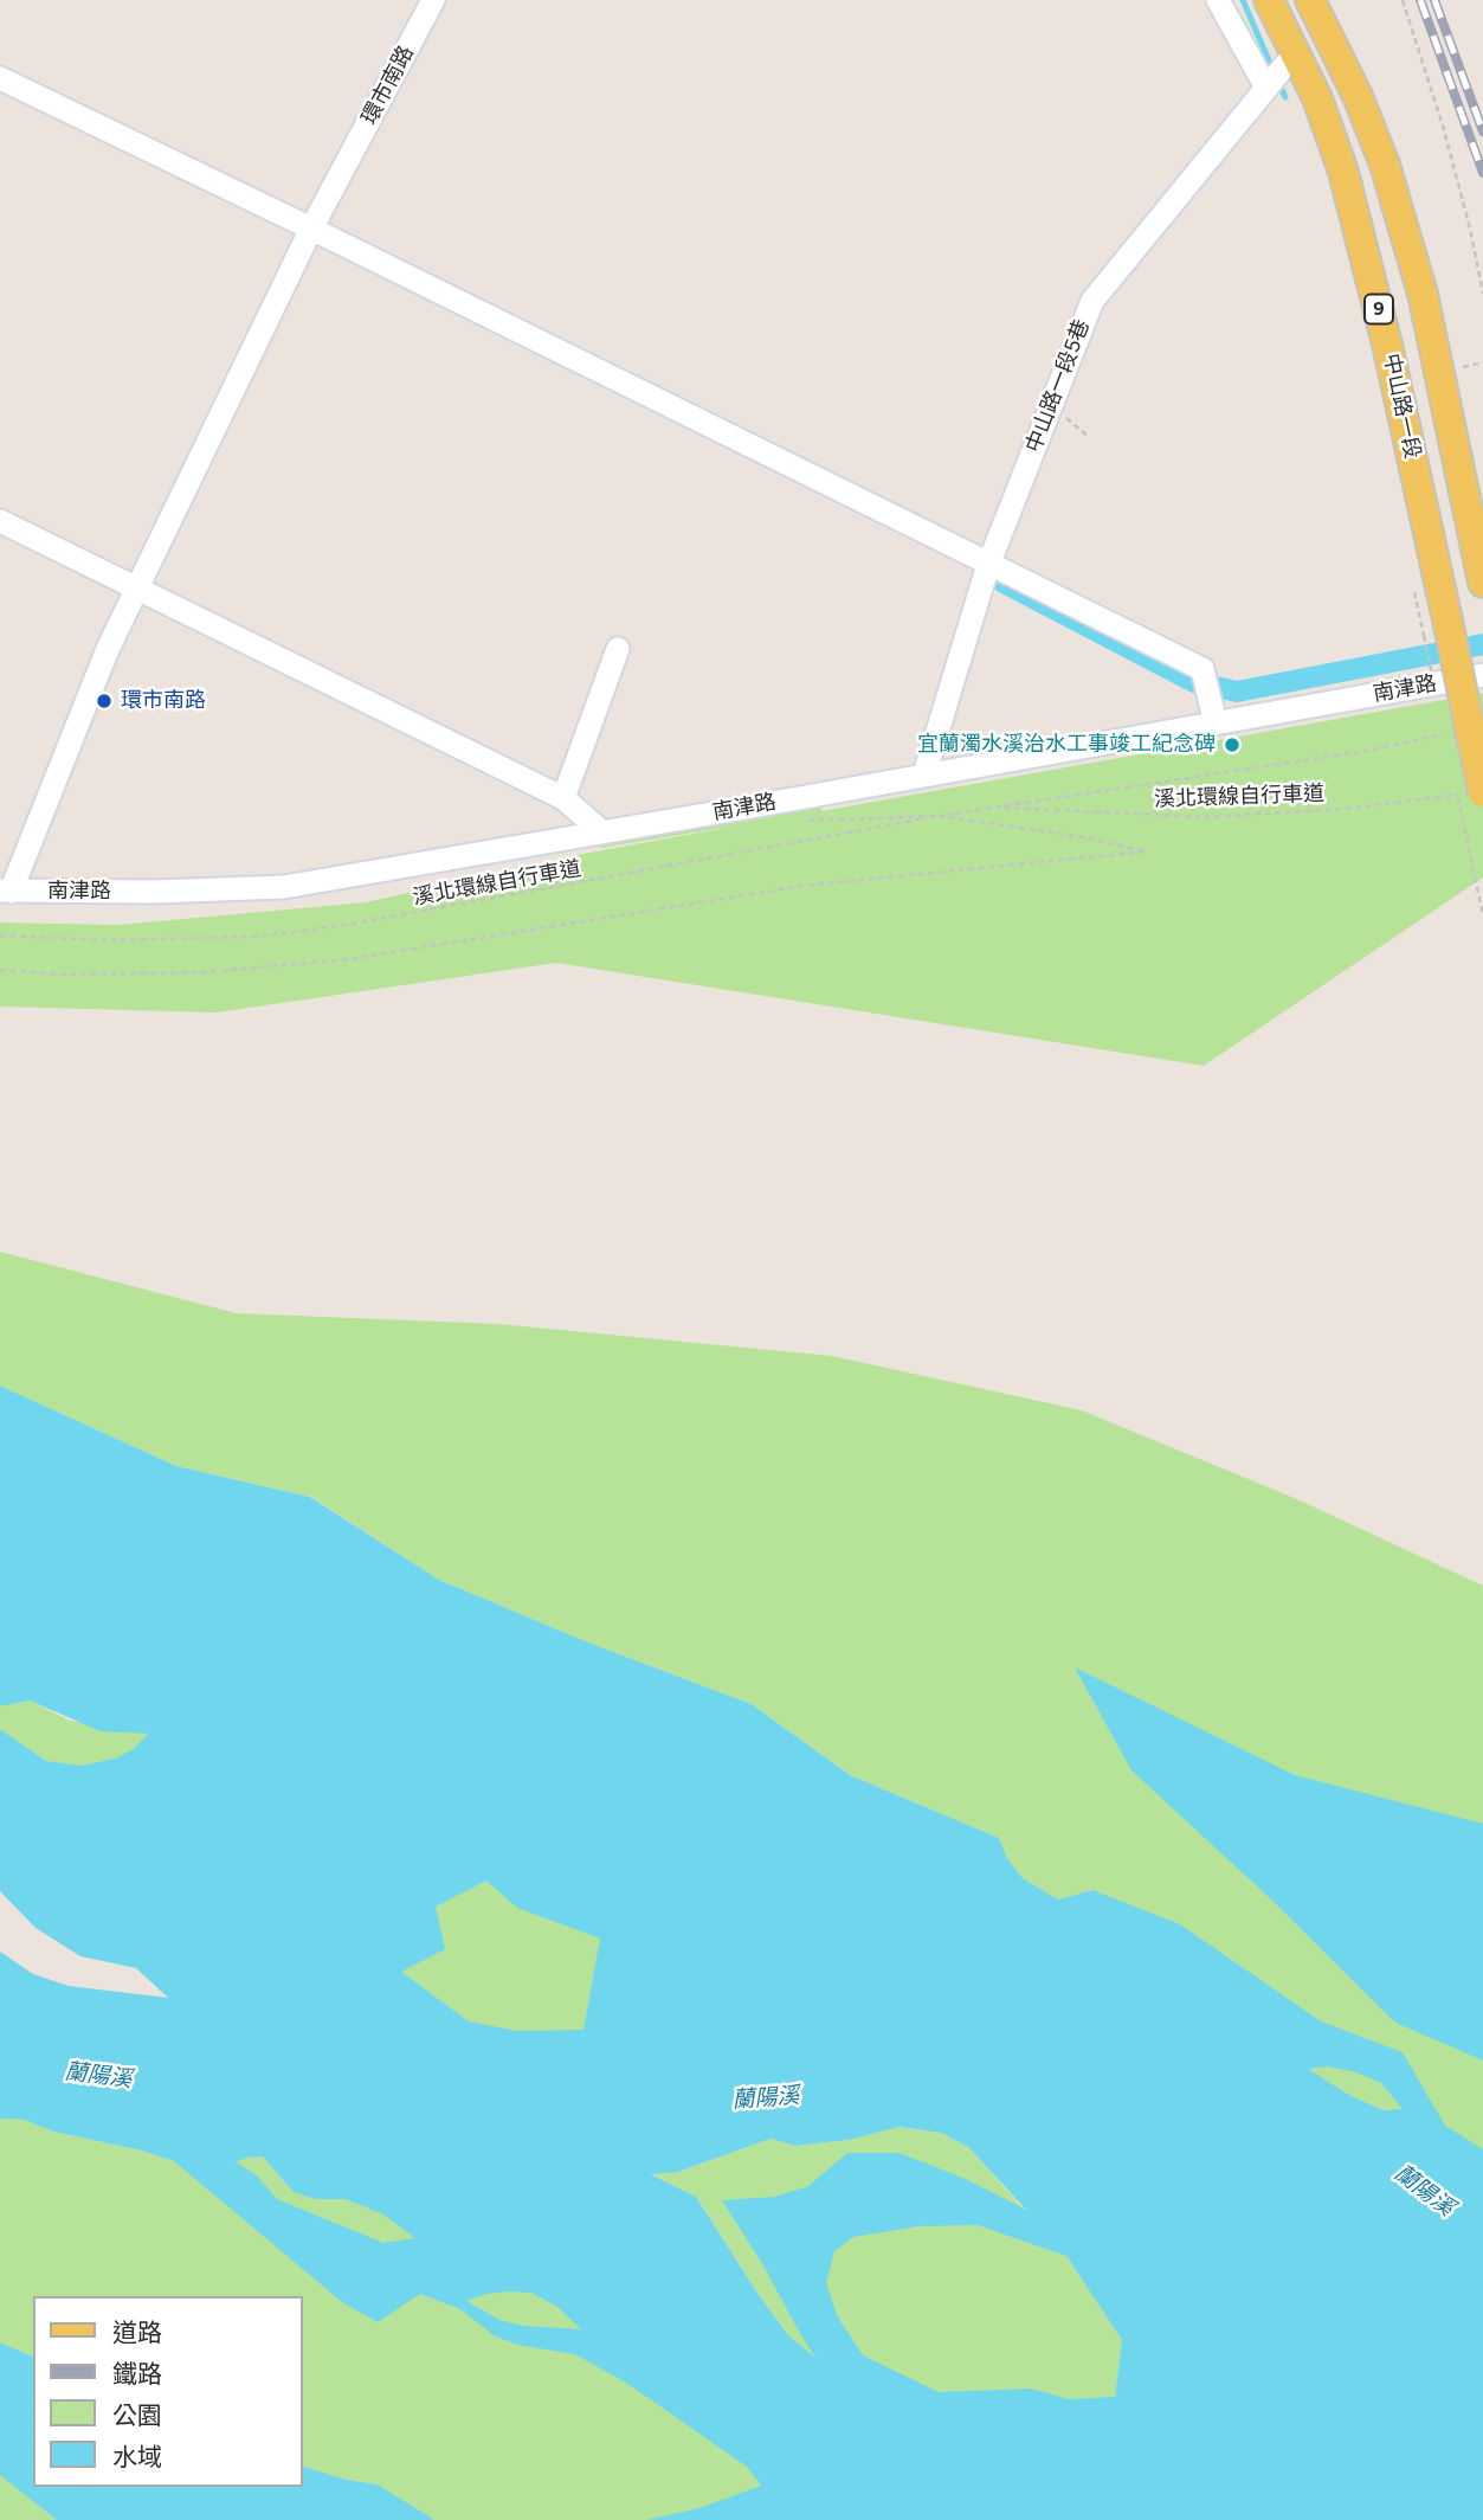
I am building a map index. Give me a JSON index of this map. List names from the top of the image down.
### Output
{
  "streets": {
    "main road": ["9", "中山路一段"],
    "street": ["環市南路", "中山路一段5巷", "南津路"],
    "path": ["溪北環線自行車道"]
  },
  "crossings": [
    ["環市南路", "南津路"],
    ["9", "中山路一段"],
    ["9", "溪北環線自行車道"],
    ["中山路一段5巷", "中山路一段"],
    ["中山路一段5巷", "南津路"],
    ["中山路一段", "溪北環線自行車道"]
  ],
  "water": ["蘭陽溪"],
  "places": ["環市南路", "宜蘭濁水溪治水工事竣工紀念碑"],
  "legend": [
    "道路",
    "鐵路",
    "公園",
    "水域"
  ]
}
